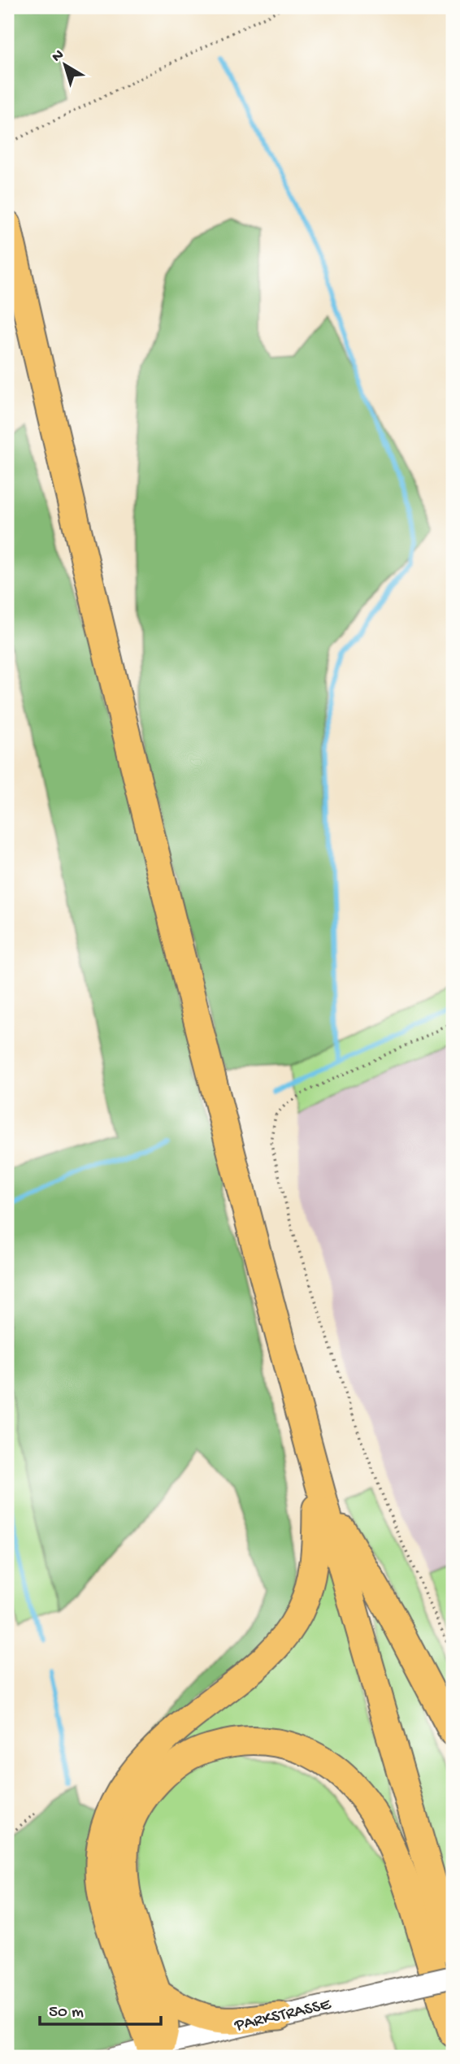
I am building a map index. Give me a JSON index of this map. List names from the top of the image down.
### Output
{
  "streets": {
    "street": ["PARKSTRASSE"]
  },
  "scale_bar": "50 m",
  "north": "top left"
}
